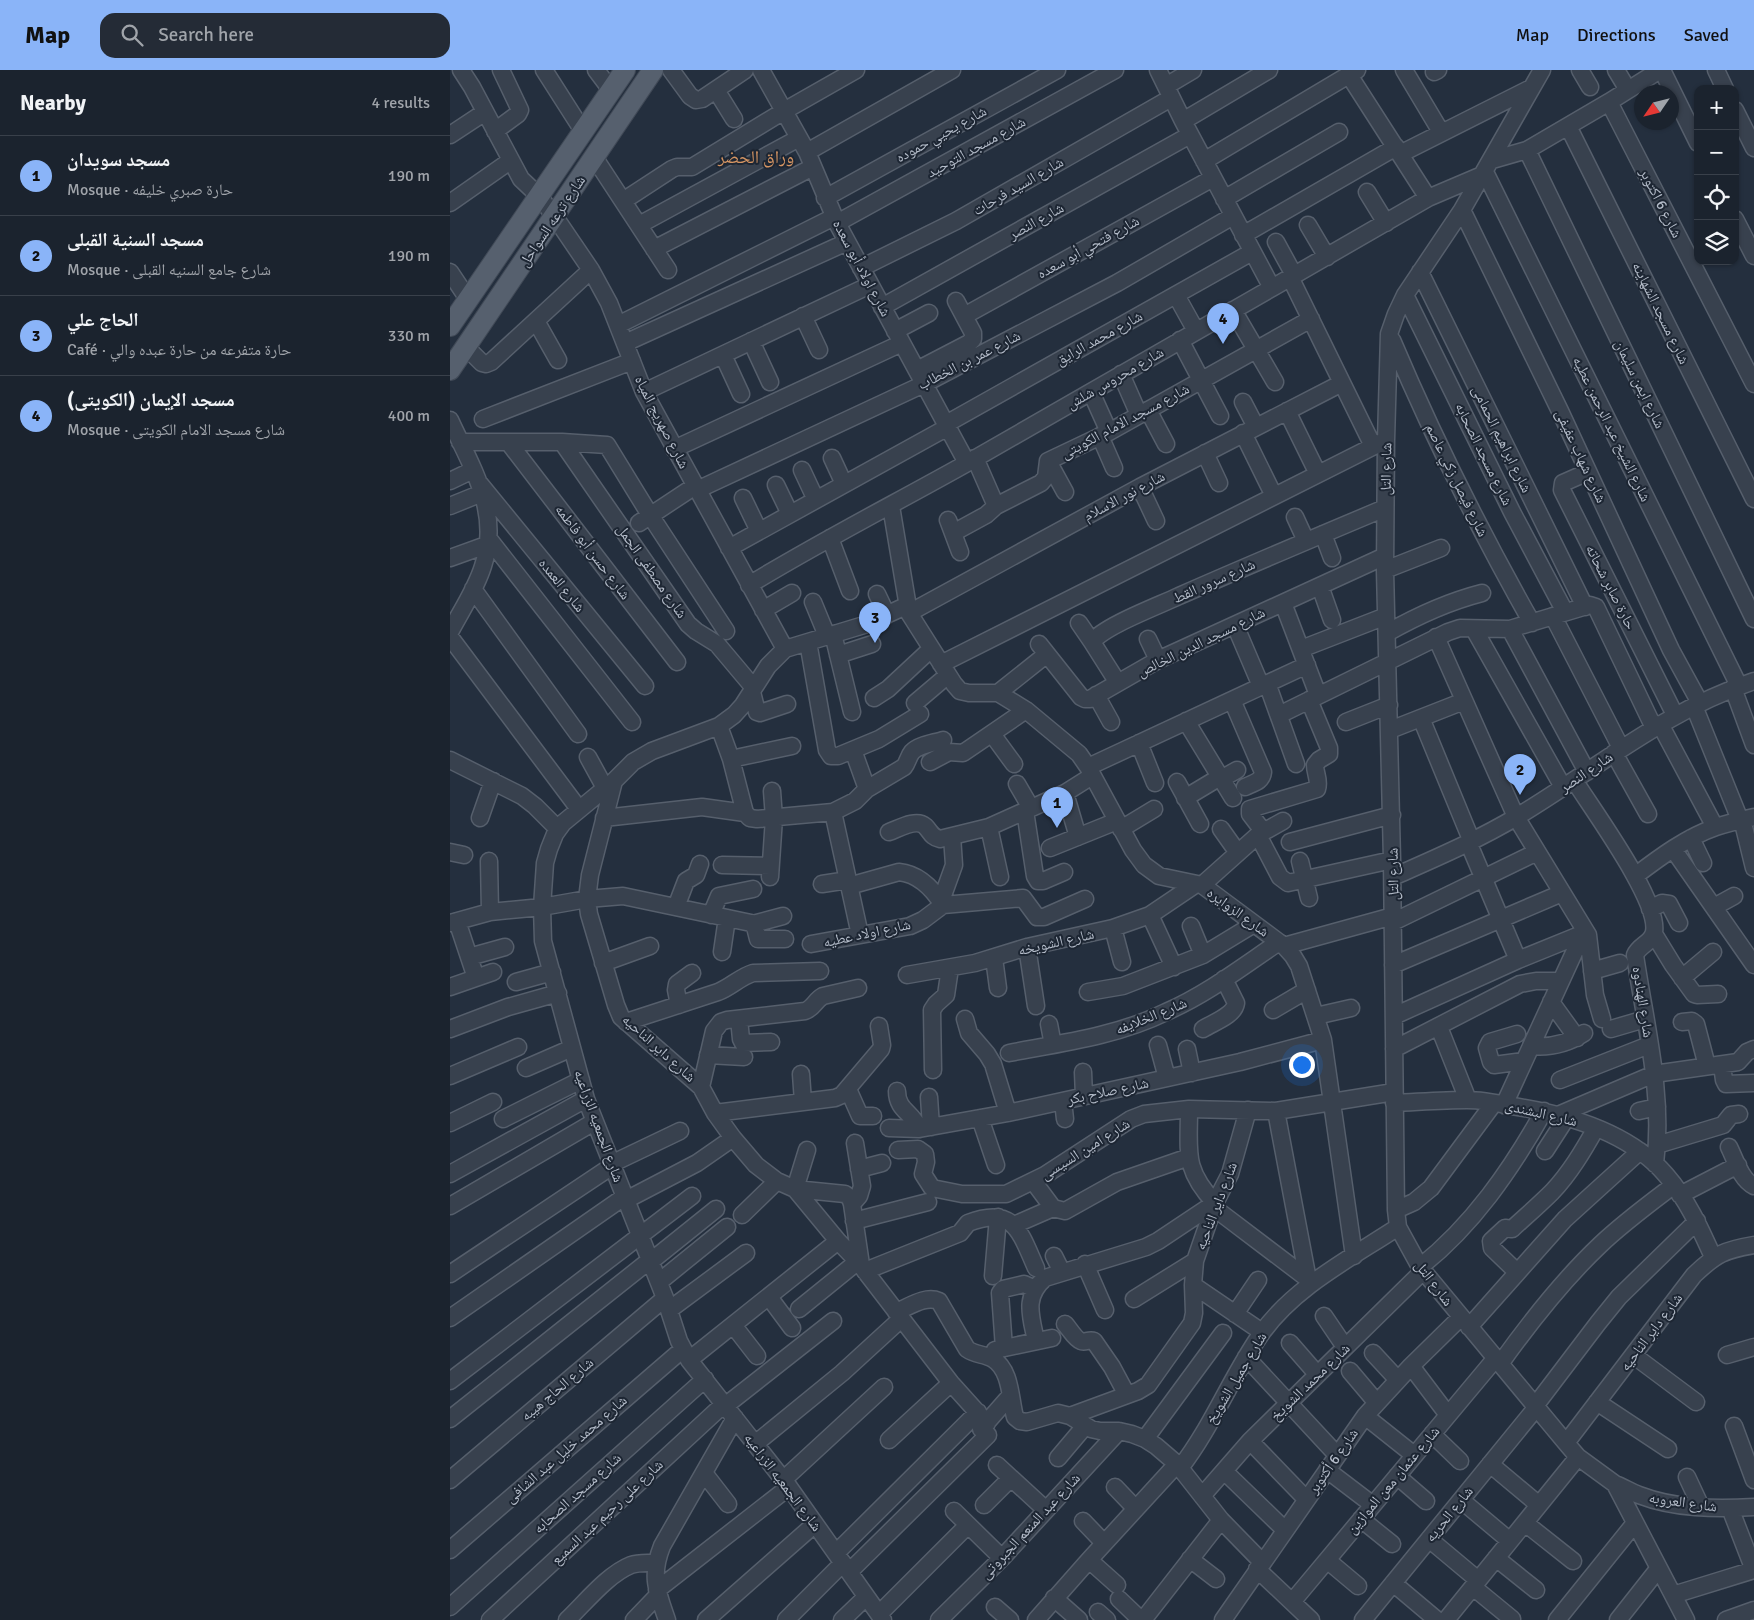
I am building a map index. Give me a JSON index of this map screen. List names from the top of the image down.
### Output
{
  "streets": {
    "main road": ["شارع ترعه السواحل"],
    "street": [
      "شارع يحيي حموده",
      "شارع مسجد التوحيد",
      "شارع السيد فرحات",
      "شارع 6 اكتوبر",
      "شارع النصر",
      "شارع فتحي أبو سعده",
      "شارع اولاد أبو سعده",
      "شارع مسجد الشهاينه",
      "شارع محمد الرايق",
      "شارع عمر بن الخطاب",
      "شارع محروس شلش",
      "شارع ايمن سليمان",
      "شارع مسجد الامام الكويتى",
      "شارع صهريج المياه",
      "شارع الشيخ عبد الرحمن عطيه",
      "شارع ابراهيم الحمامى",
      "شارع مسجد الصحابه",
      "شارع شهاب عفيفى",
      "شارع التل",
      "شارع فيصل زكي عاصم",
      "شارع نور الاسلام",
      "شارع حسن أبو فاطمه",
      "شارع مصطفى الجمل",
      "شارع سرور القط",
      "شارع العمده",
      "حارة صابر شحاته",
      "شارع مسجد الدين الخالص",
      "شارع الزوايره",
      "شارع اولاد عطيه",
      "شارع الشويخه",
      "شارع الهنادوه",
      "شارع الخلايفه",
      "شارع داير الناحيه",
      "شارع صلاح بكر",
      "شارع البشندى",
      "شارع الجمعيه الزراعيه",
      "شارع امين السيسى",
      "شارع جميل الشويخ",
      "شارع محمد الشويخ",
      "شارع الحاج هيبه",
      "شارع محمد خليل عبد الشافى",
      "شارع 6 أكتوبر",
      "شارع عثمان معن الموازين",
      "شارع العروبه",
      "شارع على رحيم عبد السميع",
      "شارع الحريه",
      "شارع عبد المنعم الجبروتى"
    ]
  },
  "crossings": [
    ["شارع يحيي حموده", "شارع اولاد أبو سعده"],
    ["شارع مسجد التوحيد", "شارع اولاد أبو سعده"],
    ["شارع مسجد التوحيد", "شارع صهريج المياه"],
    ["شارع السيد فرحات", "شارع اولاد أبو سعده"],
    ["شارع 6 اكتوبر", "شارع محروس شلش"],
    ["شارع ترعه السواحل", "شارع صهريج المياه"],
    ["شارع النصر", "شارع اولاد أبو سعده"],
    ["شارع النصر", "شارع الشيخ عبد الرحمن عطيه"],
    ["شارع النصر", "شارع ابراهيم الحمامى"],
    ["شارع النصر", "شارع مسجد الصحابه"],
    ["شارع النصر", "شارع شهاب عفيفى"],
    ["شارع النصر", "شارع التل"],
    ["شارع النصر", "حارة صابر شحاته"],
    ["شارع اولاد أبو سعده", "شارع محمد الرايق"],
    ["شارع اولاد أبو سعده", "شارع عمر بن الخطاب"],
    ["شارع اولاد أبو سعده", "شارع محروس شلش"],
    ["شارع اولاد أبو سعده", "شارع مسجد الامام الكويتى"],
    ["شارع مسجد الشهاينه", "شارع محروس شلش"],
    ["شارع محمد الرايق", "شارع صهريج المياه"],
    ["شارع عمر بن الخطاب", "شارع صهريج المياه"],
    ["شارع محروس شلش", "شارع ايمن سليمان"],
    ["شارع محروس شلش", "شارع صهريج المياه"],
    ["شارع محروس شلش", "شارع الشيخ عبد الرحمن عطيه"],
    ["شارع محروس شلش", "شارع التل"],
    ["شارع صهريج المياه", "شارع نور الاسلام"],
    ["شارع صهريج المياه", "شارع الجمعيه الزراعيه"],
    ["شارع الشيخ عبد الرحمن عطيه", "شارع التل"],
    ["شارع ابراهيم الحمامى", "شارع التل"],
    ["شارع مسجد الصحابه", "شارع التل"],
    ["شارع مسجد الصحابه", "شارع الجمعيه الزراعيه"],
    ["شارع شهاب عفيفى", "شارع التل"],
    ["شارع شهاب عفيفى", "حارة صابر شحاته"],
    ["شارع التل", "شارع فيصل زكي عاصم"],
    ["شارع التل", "شارع سرور القط"],
    ["شارع التل", "شارع مسجد الدين الخالص"],
    ["شارع التل", "شارع الخلايفه"],
    ["شارع التل", "شارع داير الناحيه"],
    ["شارع التل", "شارع البشندى"],
    ["شارع التل", "شارع امين السيسى"],
    ["شارع التل", "شارع جميل الشويخ"],
    ["شارع التل", "شارع محمد الشويخ"],
    ["شارع التل", "شارع 6 أكتوبر"],
    ["شارع التل", "شارع عثمان معن الموازين"],
    ["شارع التل", "شارع العروبه"],
    ["شارع التل", "شارع الحريه"],
    ["شارع نور الاسلام", "شارع الجمعيه الزراعيه"],
    ["شارع مصطفى الجمل", "شارع الجمعيه الزراعيه"],
    ["شارع الزوايره", "شارع الشويخه"],
    ["شارع الزوايره", "شارع الخلايفه"],
    ["شارع الزوايره", "شارع صلاح بكر"],
    ["شارع الزوايره", "شارع امين السيسى"],
    ["شارع الزوايره", "شارع جميل الشويخ"],
    ["شارع الهنادوه", "شارع البشندى"],
    ["شارع داير الناحيه", "شارع البشندى"],
    ["شارع داير الناحيه", "شارع الجمعيه الزراعيه"],
    ["شارع داير الناحيه", "شارع امين السيسى"],
    ["شارع البشندى", "شارع امين السيسى"],
    ["شارع البشندى", "شارع محمد الشويخ"],
    ["شارع البشندى", "شارع 6 أكتوبر"],
    ["شارع البشندى", "شارع عثمان معن الموازين"],
    ["شارع البشندى", "شارع الحريه"],
    ["شارع الجمعيه الزراعيه", "شارع الحاج هيبه"],
    ["شارع الجمعيه الزراعيه", "شارع محمد خليل عبد الشافى"],
    ["شارع الجمعيه الزراعيه", "شارع على رحيم عبد السميع"]
  ],
  "districts": ["وراق الحضر"],
  "north": "bottom left",
  "page": {
    "header": "Map",
    "search": "Search here",
    "nav": ["Map", "Directions", "Saved"],
    "heading": ["Nearby", "4 results"],
    "map_buttons": ["+", "−"],
    "list": [
      {
        "mark": "1",
        "name": "مسجد سويدان",
        "note": "Mosque · حارة صبري خليفه",
        "value": "190 m"
      },
      {
        "mark": "2",
        "name": "مسجد السنية القبلى",
        "note": "Mosque · شارع جامع السنيه القبلى",
        "value": "190 m"
      },
      {
        "mark": "3",
        "name": "الحاج علي",
        "note": "Café · حارة متفرعه من حارة عبده والي",
        "value": "330 m"
      },
      {
        "mark": "4",
        "name": "مسجد الإيمان (الكويتى)",
        "note": "Mosque · شارع مسجد الامام الكويتى",
        "value": "400 m"
      }
    ],
    "pins": [
      "4",
      "3",
      "2",
      "1"
    ]
  }
}
